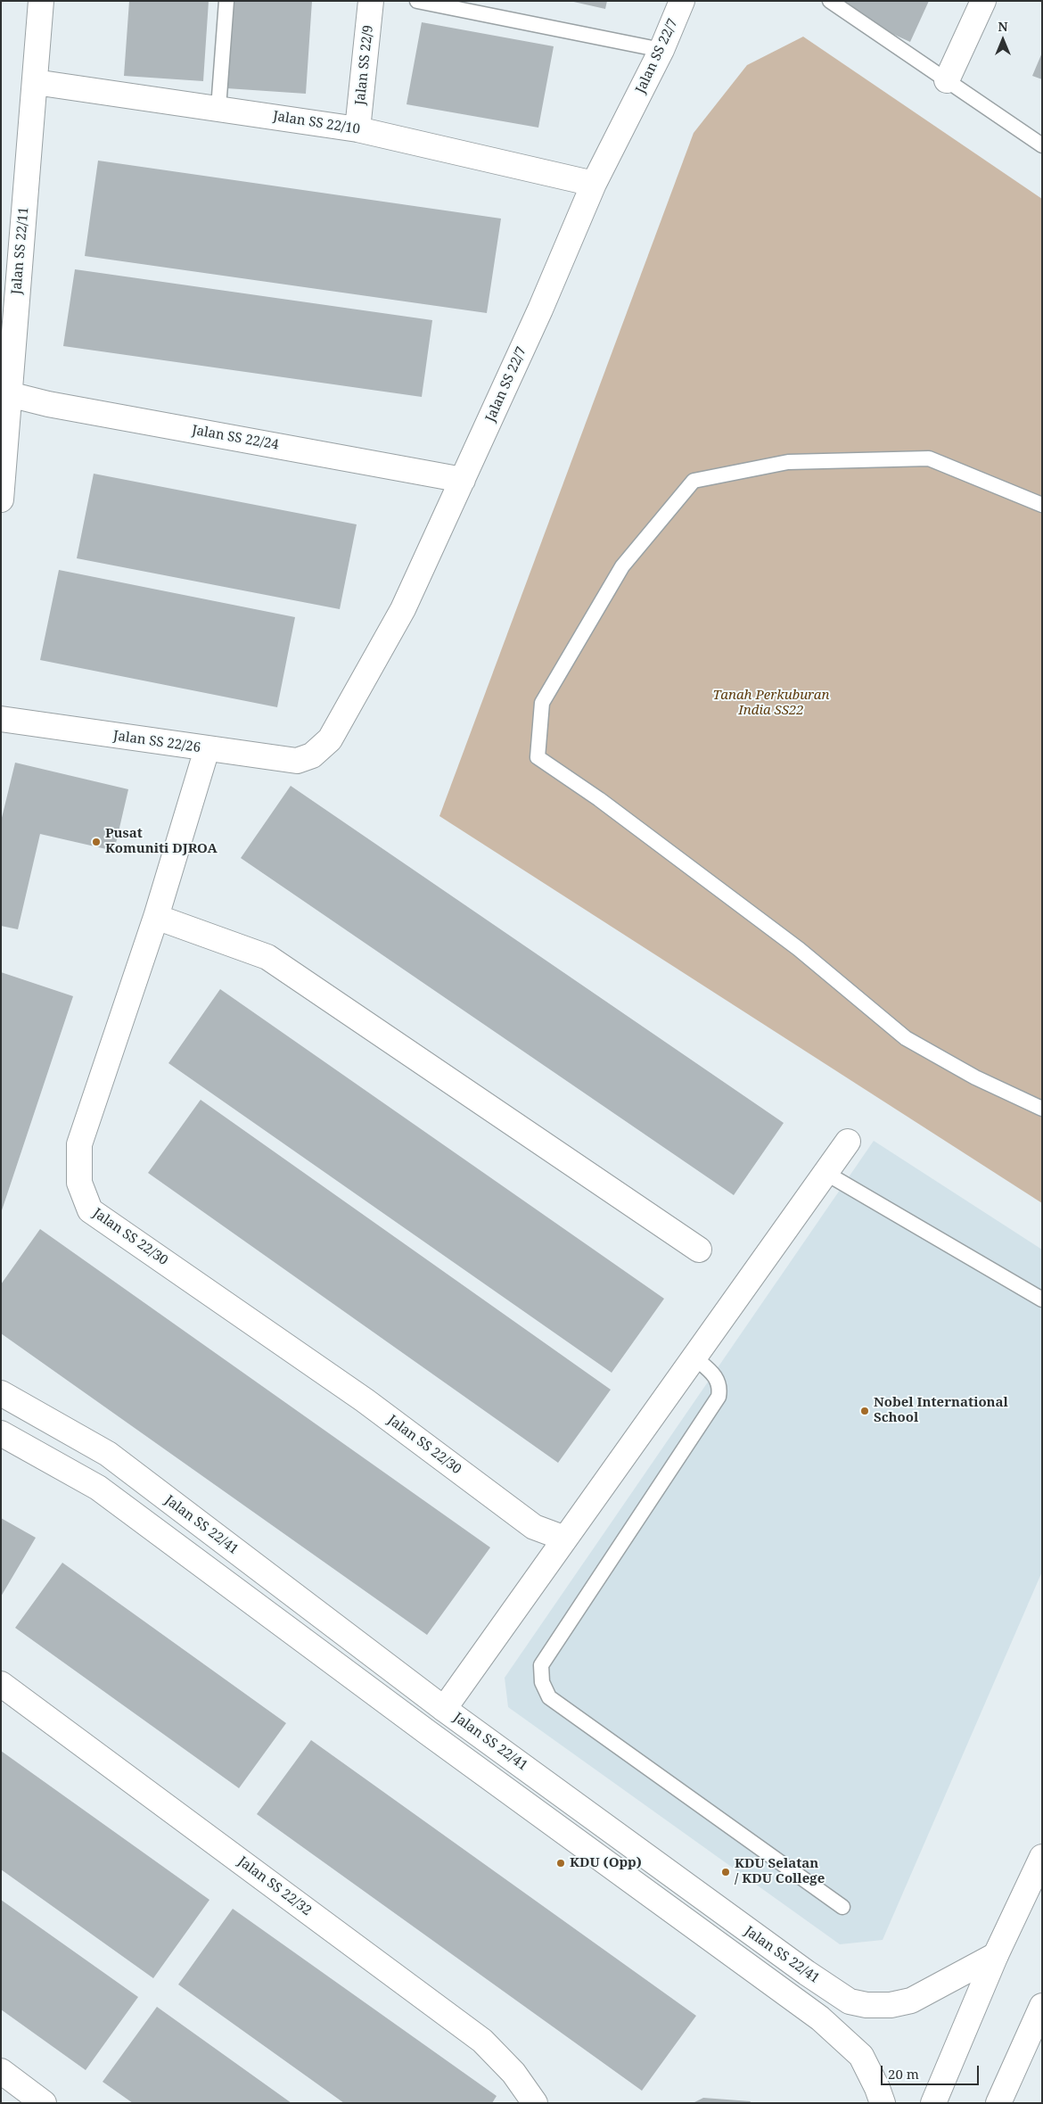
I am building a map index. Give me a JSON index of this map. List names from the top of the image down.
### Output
{
  "streets": {
    "main road": [
      "Jalan SS 22/7",
      "Jalan SS 22/9",
      "Jalan SS 22/10",
      "Jalan SS 22/11",
      "Jalan SS 22/24",
      "Jalan SS 22/26",
      "Jalan SS 22/30",
      "Jalan SS 22/41",
      "Jalan SS 22/32"
    ]
  },
  "crossings": [
    ["Jalan SS 22/7", "Jalan SS 22/10"],
    ["Jalan SS 22/7", "Jalan SS 22/24"],
    ["Jalan SS 22/7", "Jalan SS 22/26"],
    ["Jalan SS 22/9", "Jalan SS 22/10"],
    ["Jalan SS 22/10", "Jalan SS 22/11"],
    ["Jalan SS 22/11", "Jalan SS 22/24"],
    ["Jalan SS 22/26", "Jalan SS 22/30"]
  ],
  "parks": ["Tanah Perkuburan India SS22"],
  "places": [
    "Pusat Komuniti DJROA",
    "Nobel International School",
    "KDU (Opp)",
    "KDU Selatan / KDU College"
  ],
  "scale_bar": "20 m",
  "north": "top"
}
